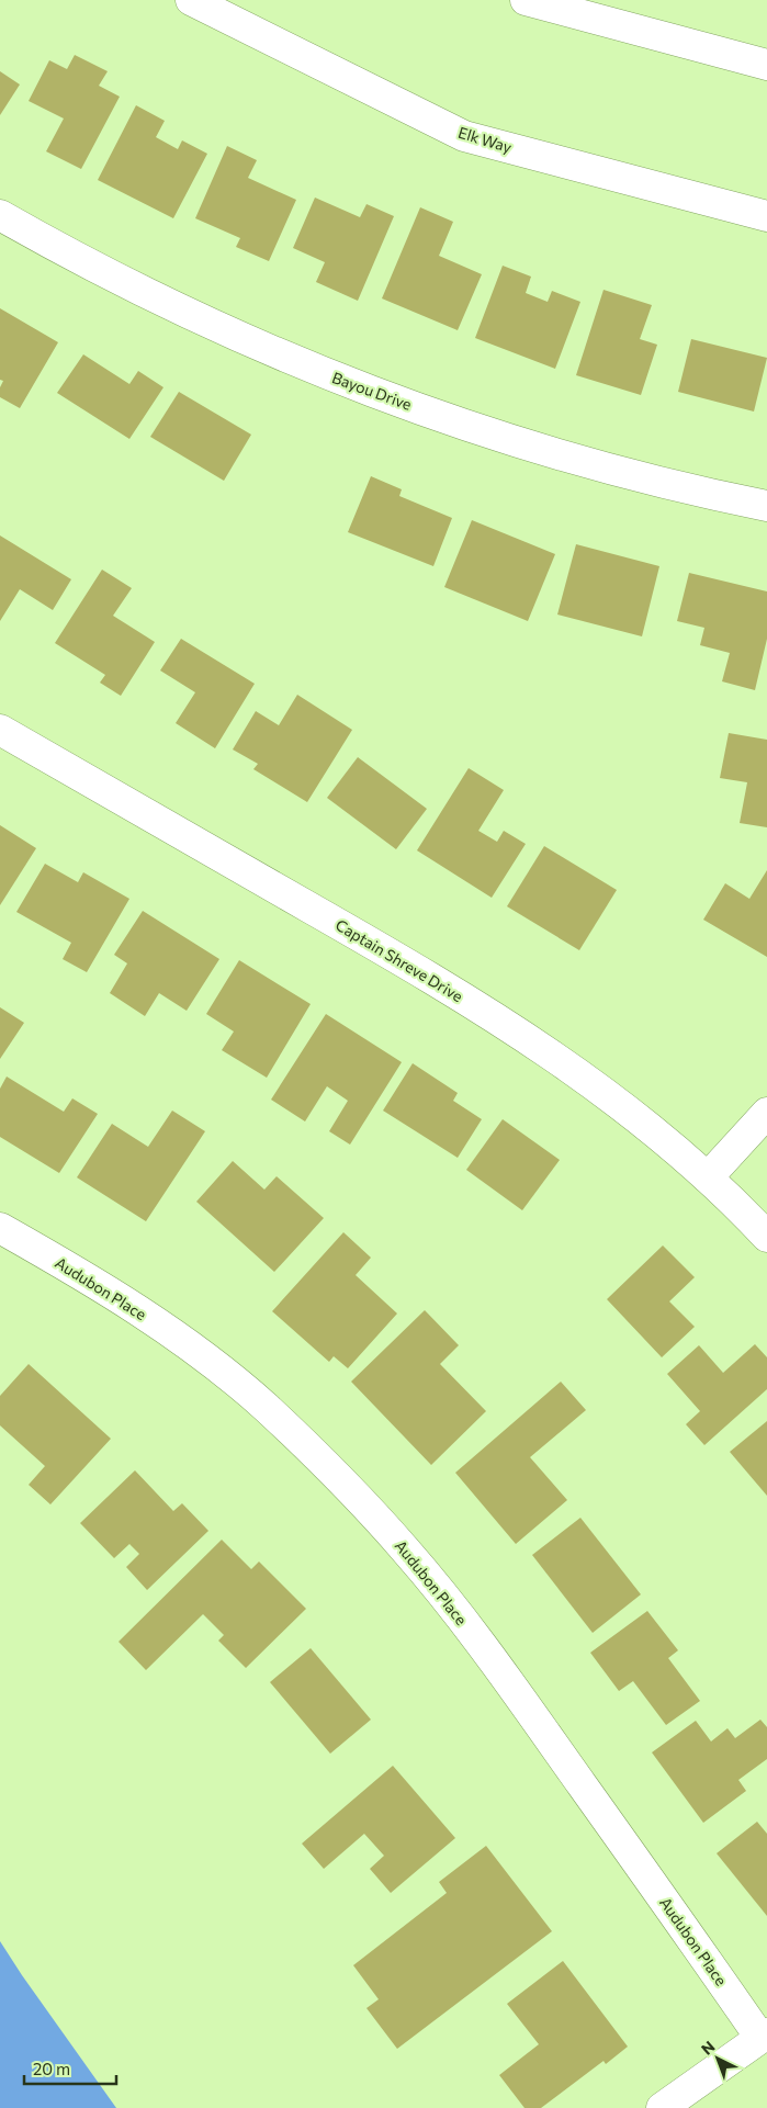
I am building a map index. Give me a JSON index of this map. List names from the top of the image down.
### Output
{
  "streets": {
    "street": [
      "Elk Way",
      "Bayou Drive",
      "Captain Shreve Drive",
      "Audubon Place"
    ]
  },
  "scale_bar": "20 m",
  "north": "top left"
}
